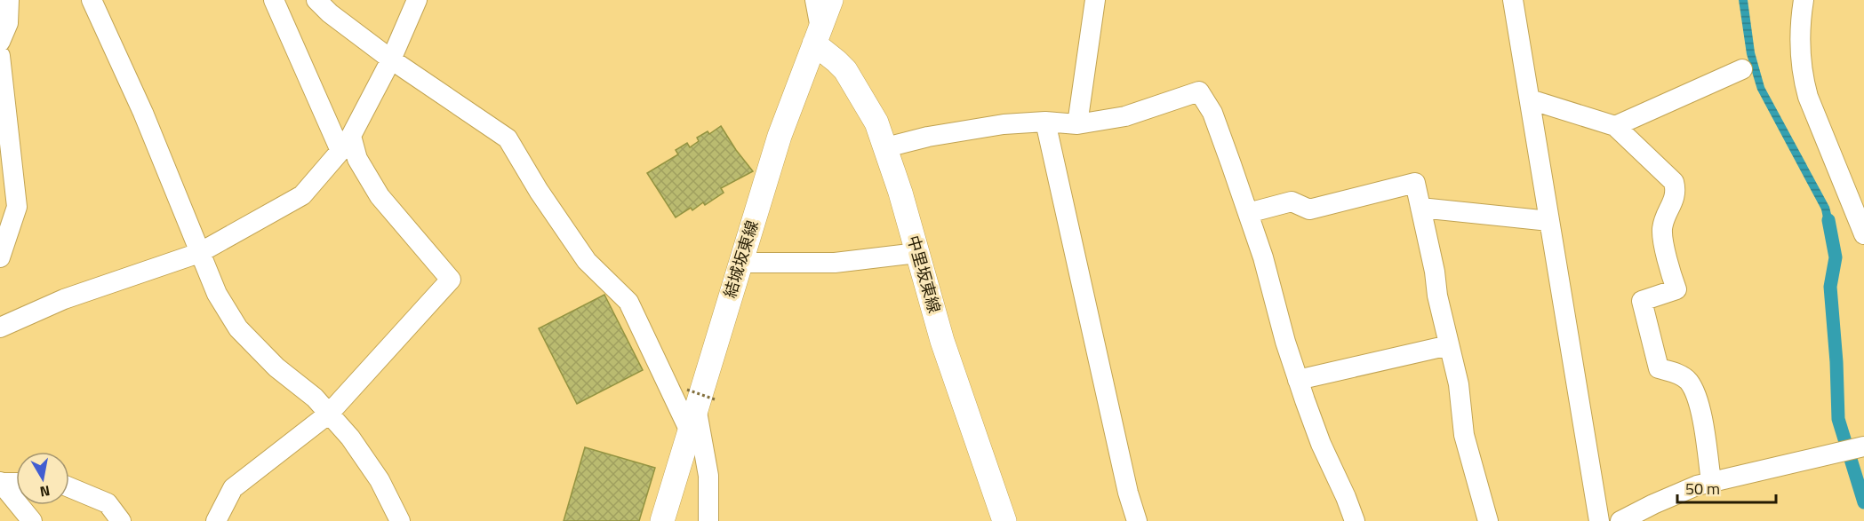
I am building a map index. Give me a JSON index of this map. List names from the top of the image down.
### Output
{
  "streets": {
    "main road": ["結城坂東線", "中里坂東線"]
  },
  "crossings": [
    ["結城坂東線", "中里坂東線"]
  ],
  "scale_bar": "50 m",
  "north": "bottom"
}
